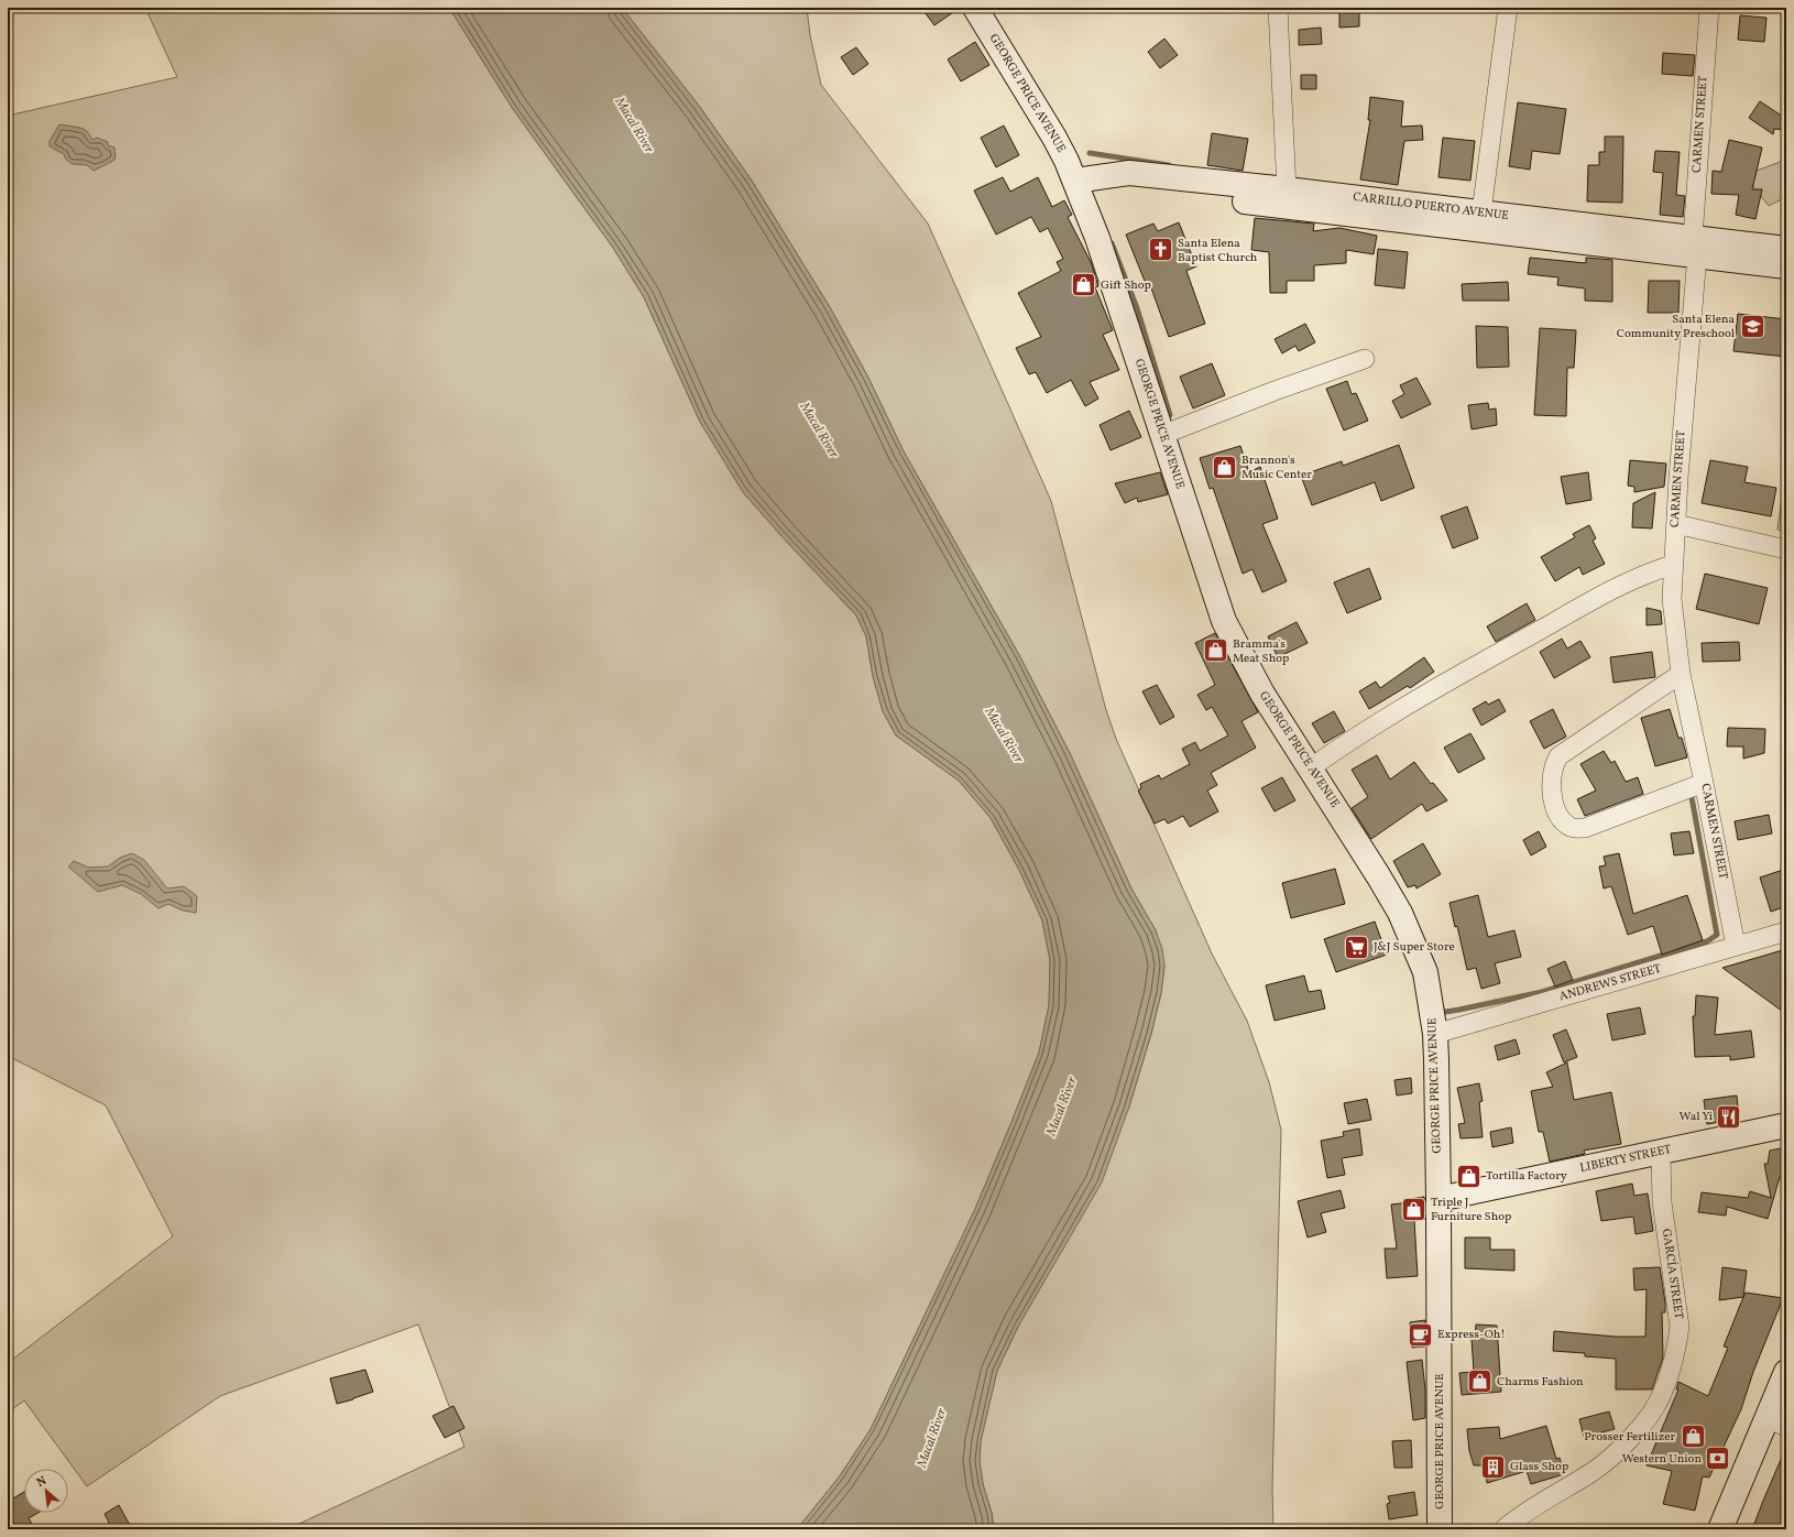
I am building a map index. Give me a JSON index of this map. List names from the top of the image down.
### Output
{
  "streets": {
    "main road": ["GEORGE PRICE AVENUE", "CARRILLO PUERTO AVENUE", "LIBERTY STREET"],
    "street": ["CARMEN STREET", "ANDREWS STREET", "GARCÍA STREET"]
  },
  "crossings": [
    ["GEORGE PRICE AVENUE", "CARRILLO PUERTO AVENUE"],
    ["GEORGE PRICE AVENUE", "ANDREWS STREET"],
    ["GEORGE PRICE AVENUE", "LIBERTY STREET"],
    ["CARMEN STREET", "CARRILLO PUERTO AVENUE"],
    ["CARMEN STREET", "ANDREWS STREET"],
    ["LIBERTY STREET", "GARCÍA STREET"]
  ],
  "water": ["Macal River"],
  "places": {
    "church": ["Santa Elena Baptist Church"],
    "shop": [
      "Gift Shop",
      "Brannon's Music Center",
      "Bramma's Meat Shop",
      "Tortilla Factory",
      "Triple J Furniture Shop",
      "Charms Fashion",
      "Prosser Fertilizer"
    ],
    "school or university": ["Santa Elena Community Preschool"],
    "supermarket": ["J&J Super Store"],
    "restaurant": ["Wal Yi"],
    "cafe": ["Express-Oh!"],
    "bank": ["Western Union"],
    "building": ["Glass Shop"]
  },
  "north": "top left"
}
